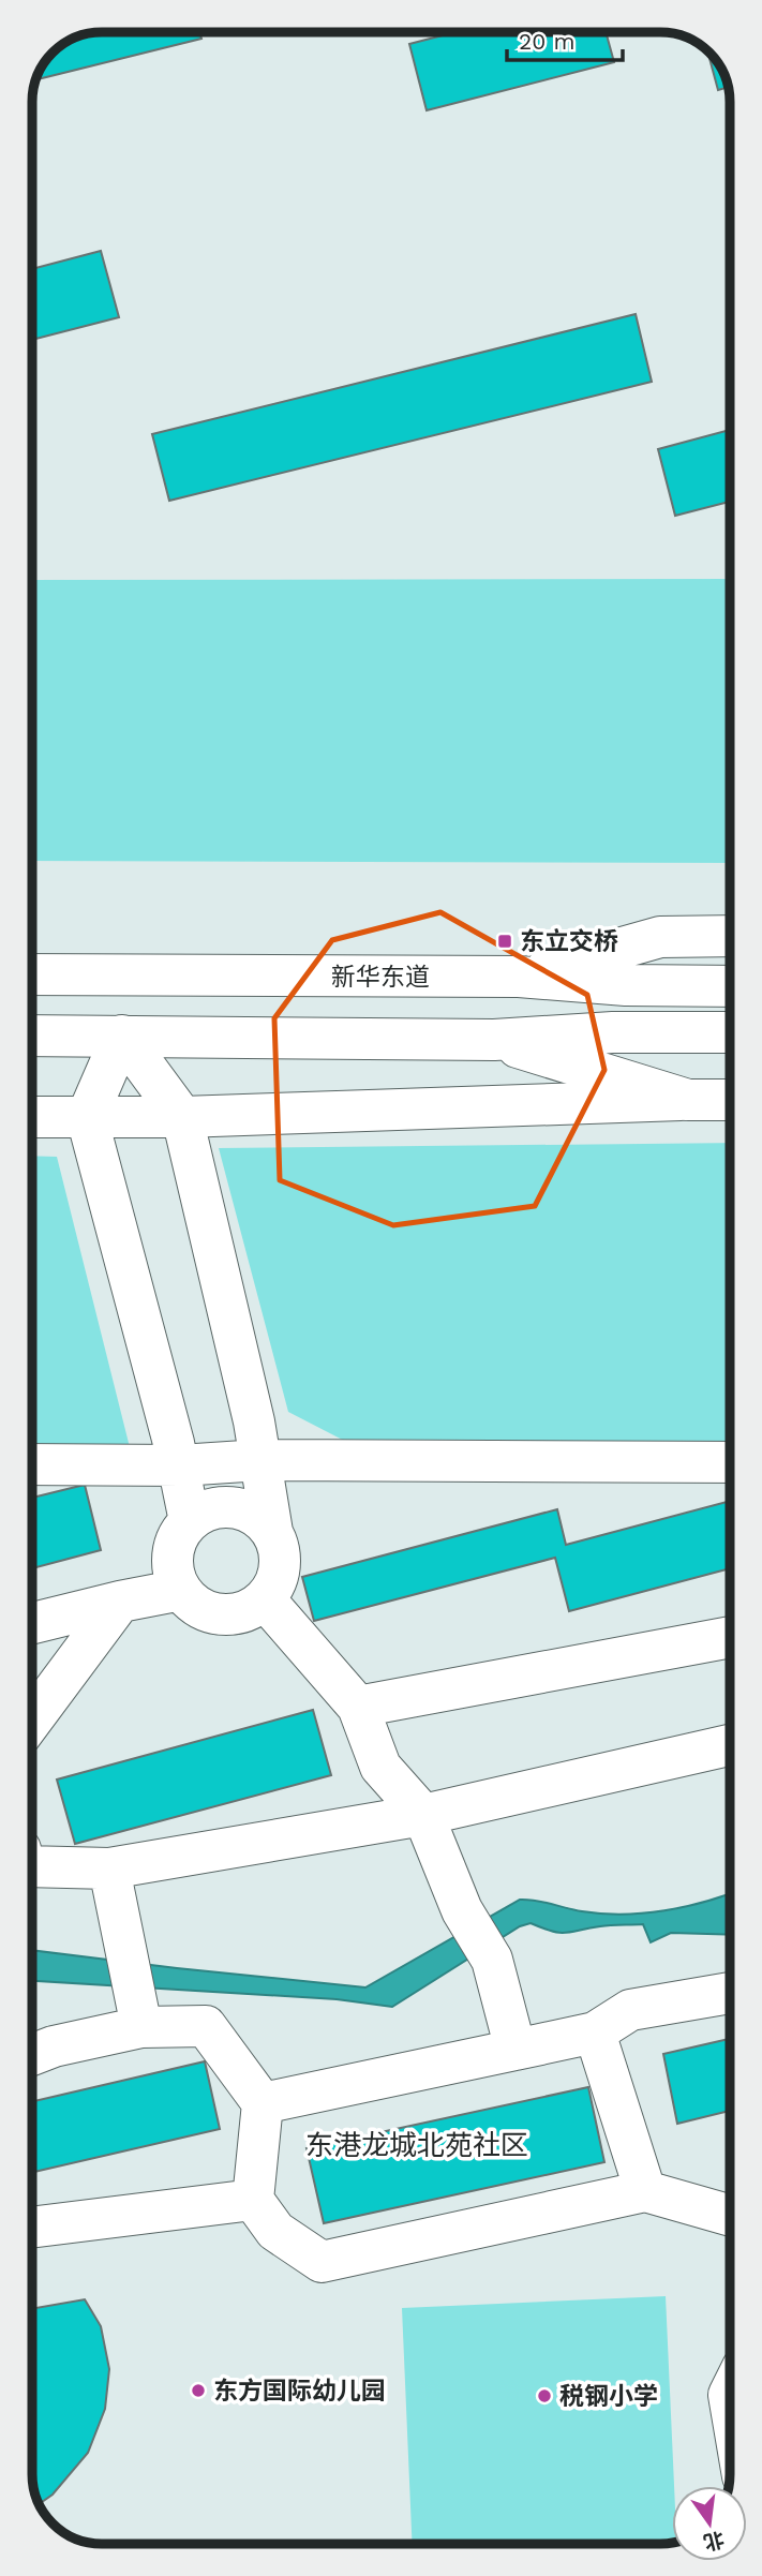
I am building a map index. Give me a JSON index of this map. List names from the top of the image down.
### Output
{
  "streets": {
    "main road": ["新华东道"]
  },
  "districts": ["东港龙城北苑社区"],
  "places": {
    "transit": ["东立交桥"],
    "other": ["东方国际幼儿园", "税钢小学"]
  },
  "scale_bar": "20 m",
  "north": "bottom"
}
